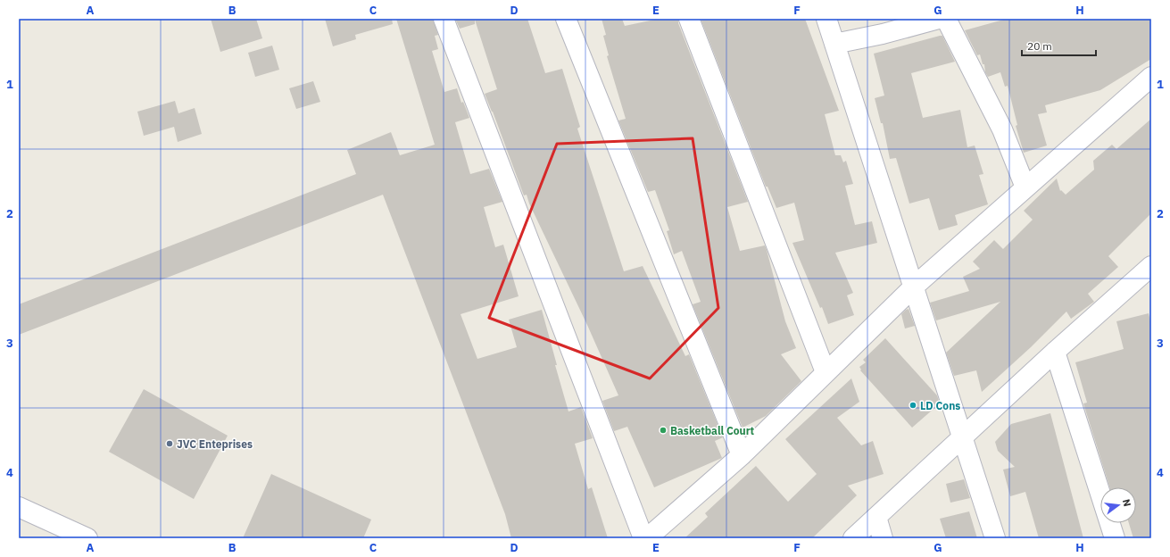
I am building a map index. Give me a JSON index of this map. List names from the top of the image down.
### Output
{
  "places": ["LD Cons", "Basketball Court", "JVC Enteprises"],
  "scale_bar": "20 m",
  "north": "right",
  "grid": {
    "columns": [
      "A",
      "B",
      "C",
      "D",
      "E",
      "F",
      "G",
      "H"
    ],
    "rows": [
      "1",
      "2",
      "3",
      "4"
    ]
  }
}
